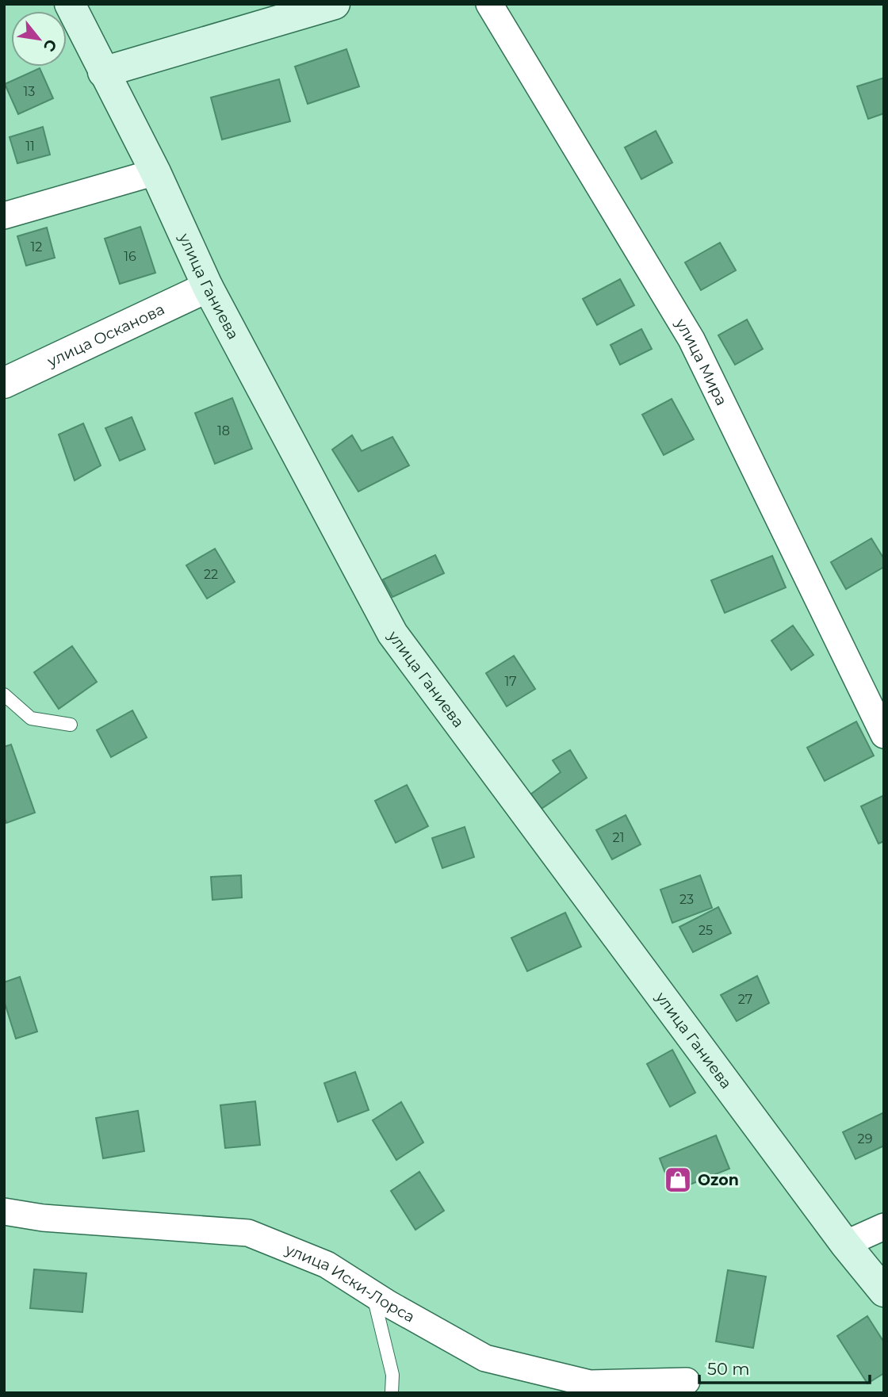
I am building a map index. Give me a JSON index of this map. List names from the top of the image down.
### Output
{
  "streets": {
    "main road": ["улица Ганиева"],
    "street": ["улица Осканова", "улица Мира", "улица Иски-Лорса"]
  },
  "crossings": [
    ["улица Ганиева", "улица Осканова"]
  ],
  "places": {
    "shop": ["Ozon"]
  },
  "house_numbers": [
    "13",
    "11",
    "12",
    "16",
    "18",
    "22",
    "17",
    "21",
    "23",
    "25",
    "27",
    "29"
  ],
  "scale_bar": "50 m",
  "north": "bottom right"
}
